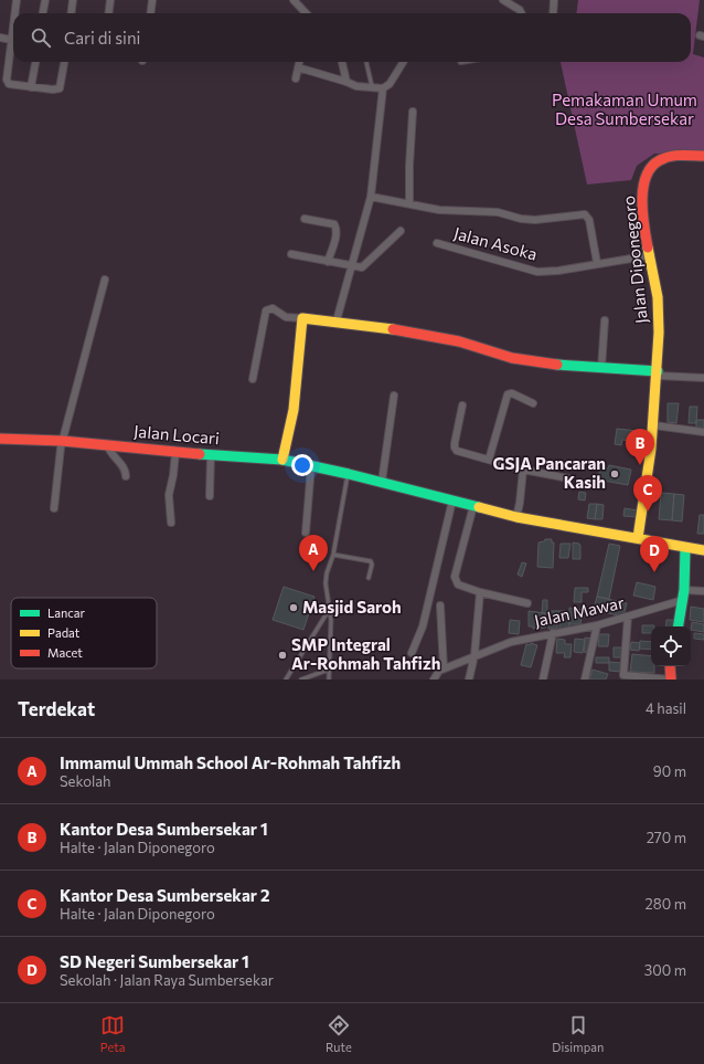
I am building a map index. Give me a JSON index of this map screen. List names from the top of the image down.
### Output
{
  "streets": {
    "street": [
      "Jalan Asoka",
      "Jalan Diponegoro",
      "Jalan Locari",
      "Jalan Mawar"
    ]
  },
  "crossings": [
    ["Jalan Asoka", "Jalan Diponegoro"],
    ["Jalan Diponegoro", "Jalan Locari"]
  ],
  "parks": ["Pemakaman Umum Desa Sumbersekar"],
  "places": ["GSJA Pancaran Kasih", "Masjid Saroh", "SMP Integral Ar-Rohmah Tahfizh"],
  "legend": ["Lancar", "Padat", "Macet"],
  "page": {
    "search": "Cari di sini",
    "pins": [
      "B",
      "C",
      "A",
      "D"
    ],
    "heading": ["Terdekat", "4 hasil"],
    "list": [
      {
        "mark": "A",
        "name": "Immamul Ummah School Ar-Rohmah Tahfizh",
        "note": "Sekolah",
        "value": "90 m"
      },
      {
        "mark": "B",
        "name": "Kantor Desa Sumbersekar 1",
        "note": "Halte · Jalan Diponegoro",
        "value": "270 m"
      },
      {
        "mark": "C",
        "name": "Kantor Desa Sumbersekar 2",
        "note": "Halte · Jalan Diponegoro",
        "value": "280 m"
      },
      {
        "mark": "D",
        "name": "SD Negeri Sumbersekar 1",
        "note": "Sekolah · Jalan Raya Sumbersekar",
        "value": "300 m"
      }
    ],
    "nav": ["Peta", "Rute", "Disimpan"]
  }
}
